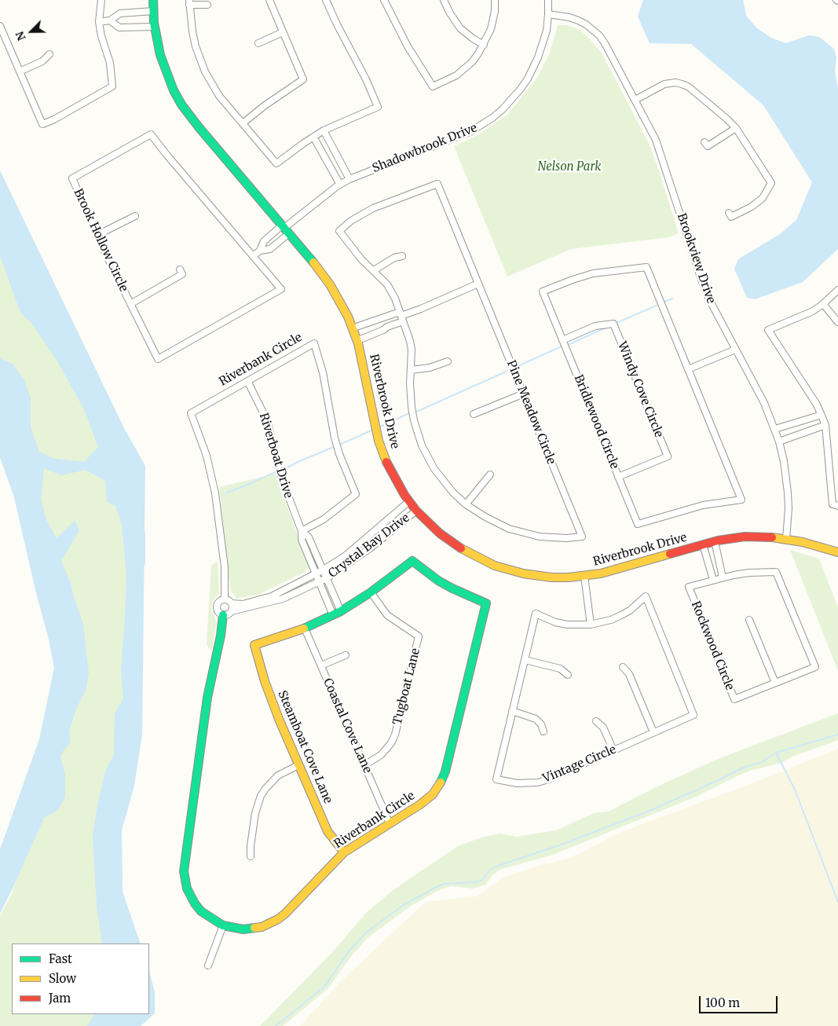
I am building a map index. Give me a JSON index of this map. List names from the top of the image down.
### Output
{
  "streets": {
    "street": [
      "Shadowbrook Drive",
      "Brook Hollow Circle",
      "Brookview Drive",
      "Riverbank Circle",
      "Windy Cove Circle",
      "Riverbrook Drive",
      "Pine Meadow Circle",
      "Bridlewood Circle",
      "Riverboat Drive",
      "Crystal Bay Drive",
      "Rockwood Circle",
      "Tugboat Lane",
      "Coastal Cove Lane",
      "Steamboat Cove Lane",
      "Vintage Circle"
    ]
  },
  "crossings": [
    ["Shadowbrook Drive", "Brookview Drive"],
    ["Shadowbrook Drive", "Riverbrook Drive"],
    ["Brookview Drive", "Riverbrook Drive"],
    ["Riverbank Circle", "Riverboat Drive"],
    ["Riverbank Circle", "Crystal Bay Drive"],
    ["Riverbank Circle", "Tugboat Lane"],
    ["Riverbank Circle", "Coastal Cove Lane"],
    ["Riverbank Circle", "Steamboat Cove Lane"],
    ["Windy Cove Circle", "Bridlewood Circle"],
    ["Riverbrook Drive", "Crystal Bay Drive"],
    ["Tugboat Lane", "Coastal Cove Lane"]
  ],
  "parks": ["Nelson Park"],
  "legend": ["Fast", "Slow", "Jam"],
  "scale_bar": "100 m",
  "north": "bottom left"
}
